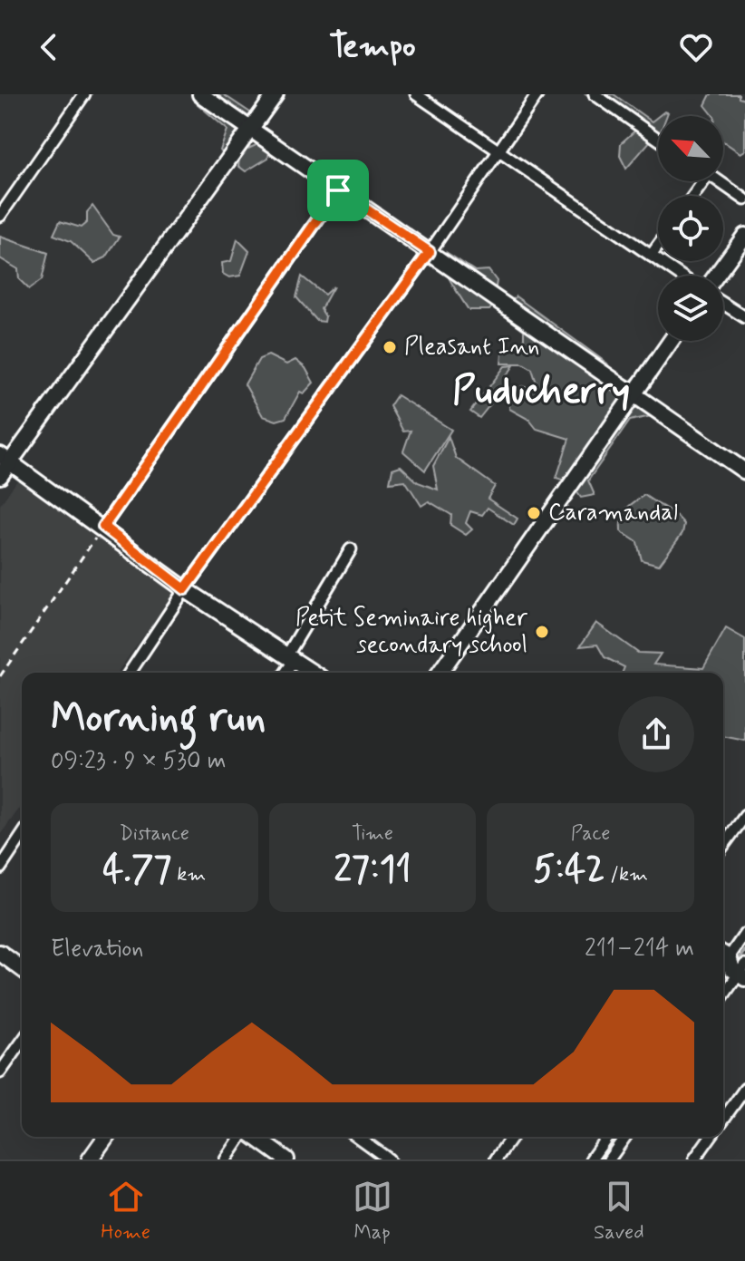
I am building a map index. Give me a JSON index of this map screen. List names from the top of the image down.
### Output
{
  "districts": ["Puducherry"],
  "places": ["Pleasant Inn", "Caramandal", "Petit Seminaire higher secondary school"],
  "north": "top left",
  "page": {
    "header": "Tempo",
    "heading": ["Morning run", "09:23 · 9 × 530 m"],
    "stats": [
      ["Distance", "4.77 km"],
      ["Time", "27:11"],
      ["Pace", "5:42 /km"]
    ],
    "chart": ["Elevation", "211–214 m"],
    "tabs": ["Home", "Map", "Saved"]
  }
}
